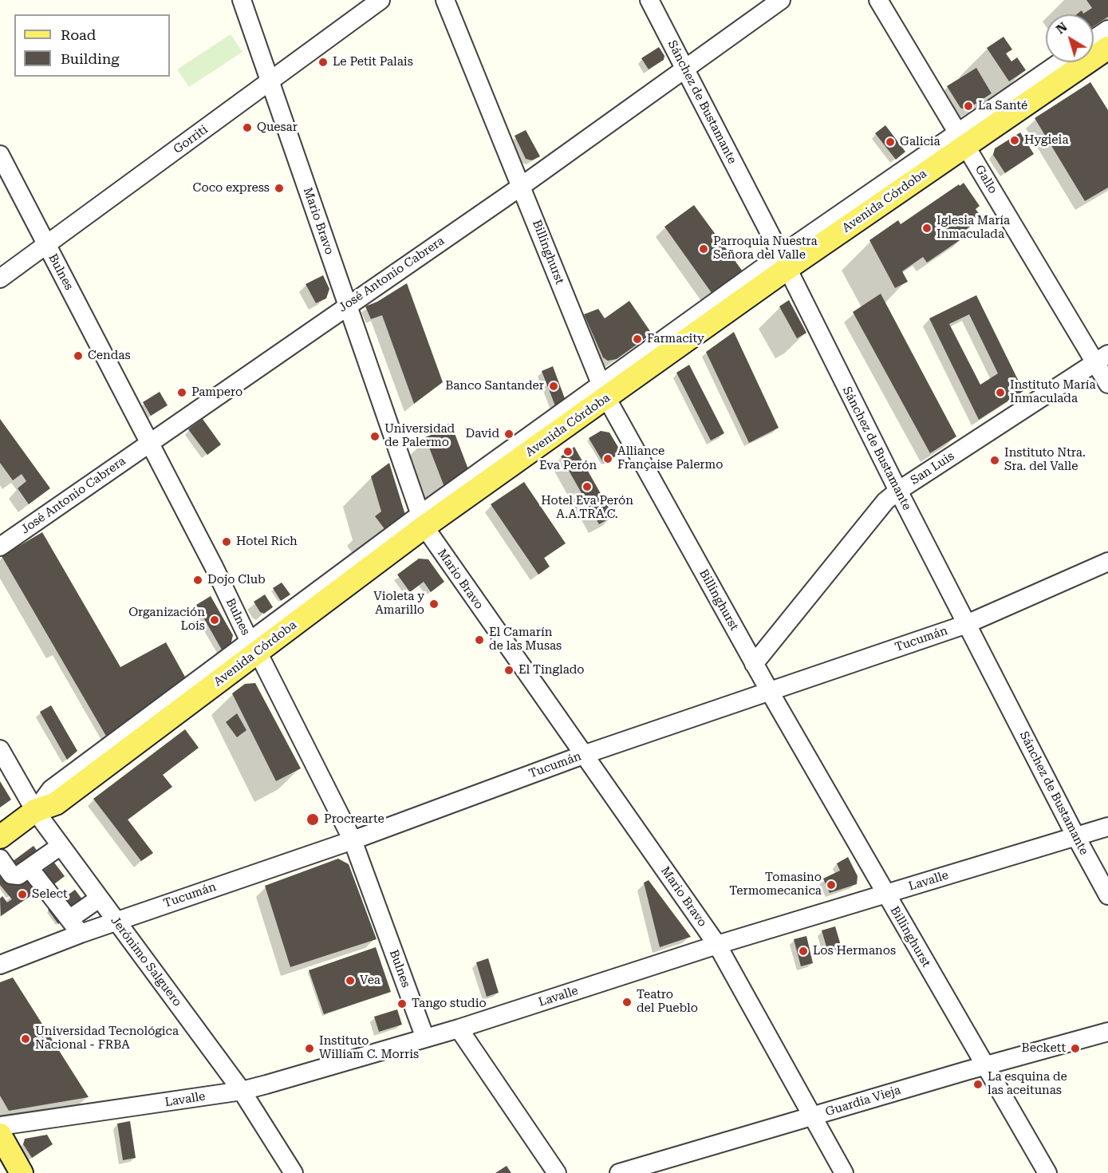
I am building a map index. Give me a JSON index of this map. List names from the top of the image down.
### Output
{
  "streets": {
    "main road": ["Avenida Córdoba"],
    "street": [
      "Sánchez de Bustamante",
      "Gorriti",
      "Gallo",
      "Mario Bravo",
      "Billinghurst",
      "Bulnes",
      "José Antonio Cabrera",
      "San Luis",
      "Tucumán",
      "Lavalle",
      "Jerónimo Salguero",
      "Guardia Vieja"
    ]
  },
  "crossings": [
    ["Sánchez de Bustamante", "Avenida Córdoba"],
    ["Sánchez de Bustamante", "José Antonio Cabrera"],
    ["Sánchez de Bustamante", "San Luis"],
    ["Sánchez de Bustamante", "Tucumán"],
    ["Sánchez de Bustamante", "Lavalle"],
    ["Gorriti", "Mario Bravo"],
    ["Gorriti", "Bulnes"],
    ["Gallo", "Avenida Córdoba"],
    ["Gallo", "San Luis"],
    ["Avenida Córdoba", "Mario Bravo"],
    ["Avenida Córdoba", "Billinghurst"],
    ["Avenida Córdoba", "Bulnes"],
    ["Avenida Córdoba", "Jerónimo Salguero"],
    ["Mario Bravo", "José Antonio Cabrera"],
    ["Mario Bravo", "Tucumán"],
    ["Mario Bravo", "Lavalle"],
    ["Mario Bravo", "Guardia Vieja"],
    ["Billinghurst", "José Antonio Cabrera"],
    ["Billinghurst", "San Luis"],
    ["Billinghurst", "Tucumán"],
    ["Billinghurst", "Lavalle"],
    ["Billinghurst", "Guardia Vieja"],
    ["Bulnes", "José Antonio Cabrera"],
    ["Bulnes", "Tucumán"],
    ["Bulnes", "Lavalle"],
    ["Tucumán", "Jerónimo Salguero"],
    ["Lavalle", "Jerónimo Salguero"]
  ],
  "places": [
    "Le Petit Palais",
    "La Santé",
    "Quesar",
    "Hygieia",
    "Galicia",
    "Coco express",
    "Iglesia María Inmaculada",
    "Parroquia Nuestra Señora del Valle",
    "Farmacity",
    "Cendas",
    "Banco Santander",
    "Pampero",
    "Instituto María Inmaculada",
    "David",
    "Universidad de Palermo",
    "Eva Perón",
    "Alliance Française Palermo",
    "Instituto Ntra. Sra. del Valle",
    "Hotel Eva Perón A.A.TRA.C.",
    "Hotel Rich",
    "Dojo Club",
    "Violeta y Amarillo",
    "Organización Lois",
    "El Camarín de las Musas",
    "El Tinglado",
    "Procrearte",
    "Tomasino Termomecanica",
    "Select",
    "Los Hermanos",
    "Vea",
    "Teatro del Pueblo",
    "Tango studio",
    "Universidad Tecnológica Nacional - FRBA",
    "Instituto William C. Morris",
    "Beckett",
    "La esquina de las aceitunas"
  ],
  "legend": ["Road", "Building"],
  "north": "top left"
}
